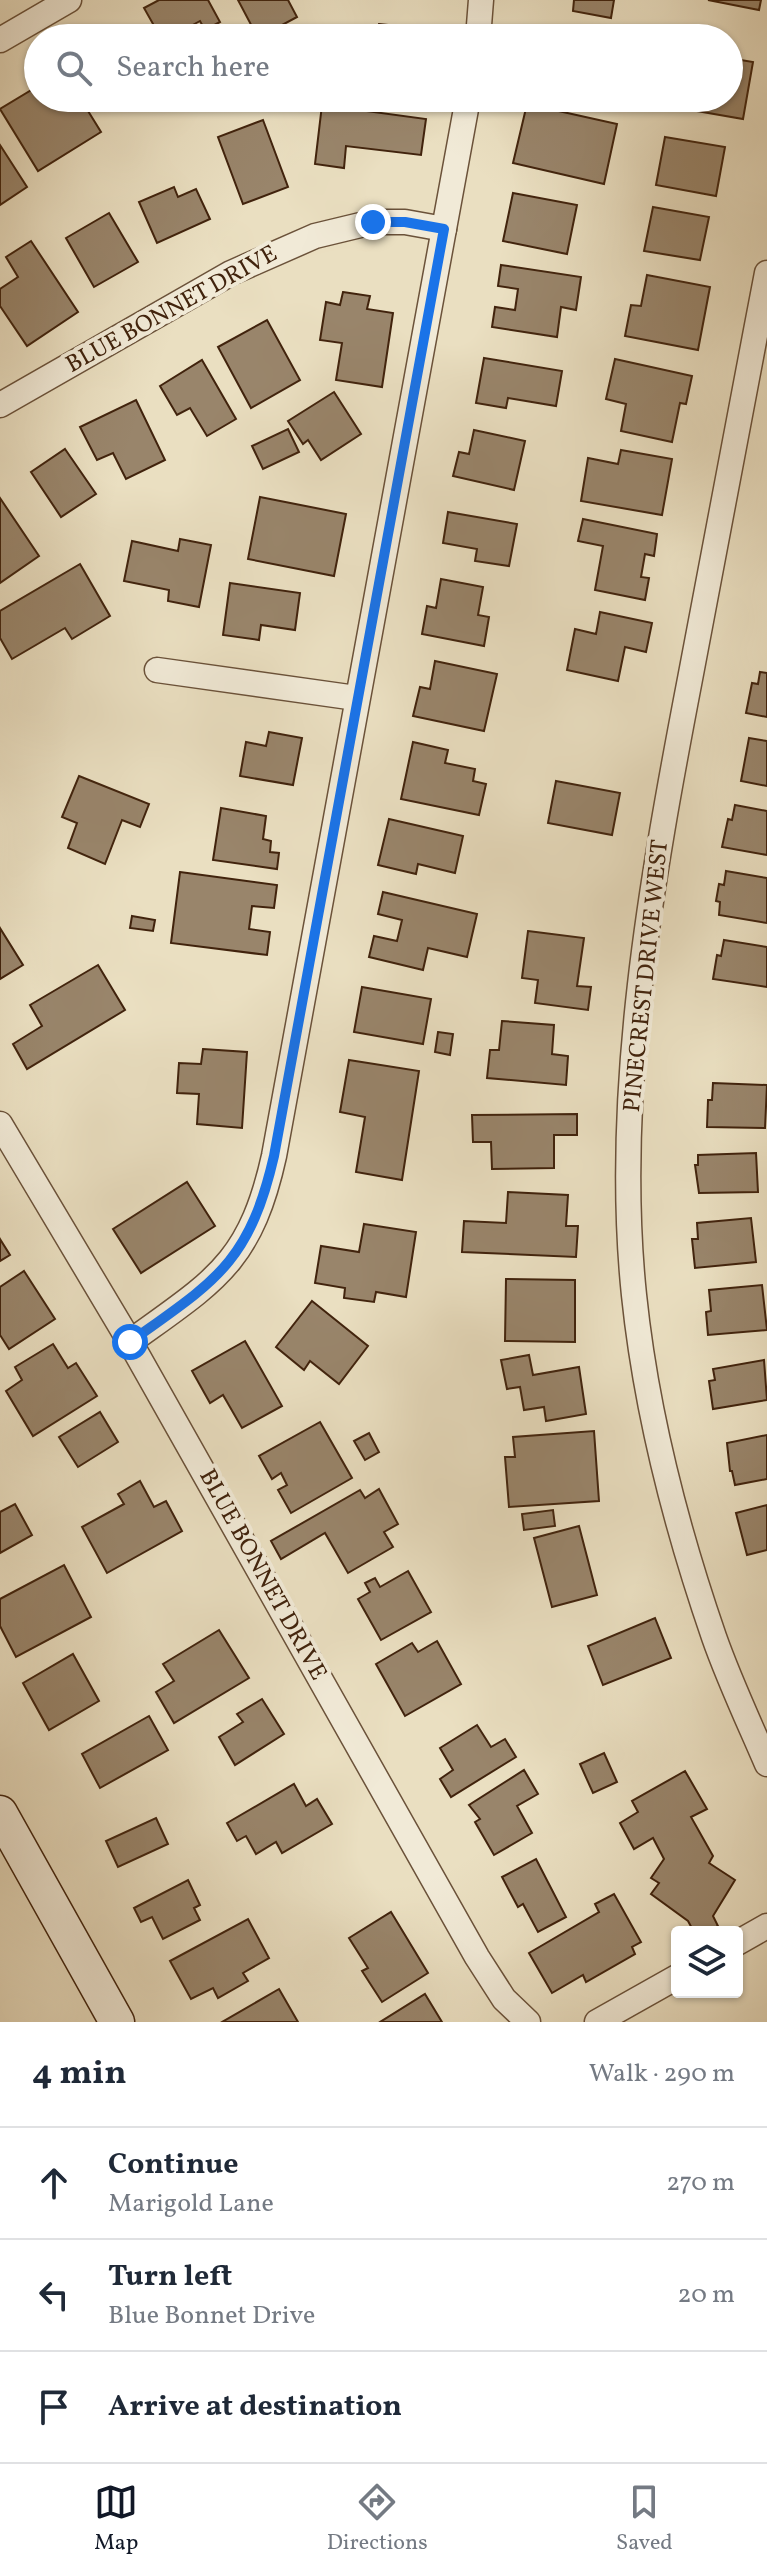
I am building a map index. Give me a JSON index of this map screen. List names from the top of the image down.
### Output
{
  "streets": {
    "street": ["BLUE BONNET DRIVE", "PINECREST DRIVE WEST"]
  },
  "page": {
    "search": "Search here",
    "heading": ["4 min", "Walk · 290 m"],
    "list": [
      ["Continue", "Marigold Lane", "270 m"],
      ["Turn left", "Blue Bonnet Drive", "20 m"],
      "Arrive at destination"
    ],
    "nav": ["Map", "Directions", "Saved"]
  }
}
